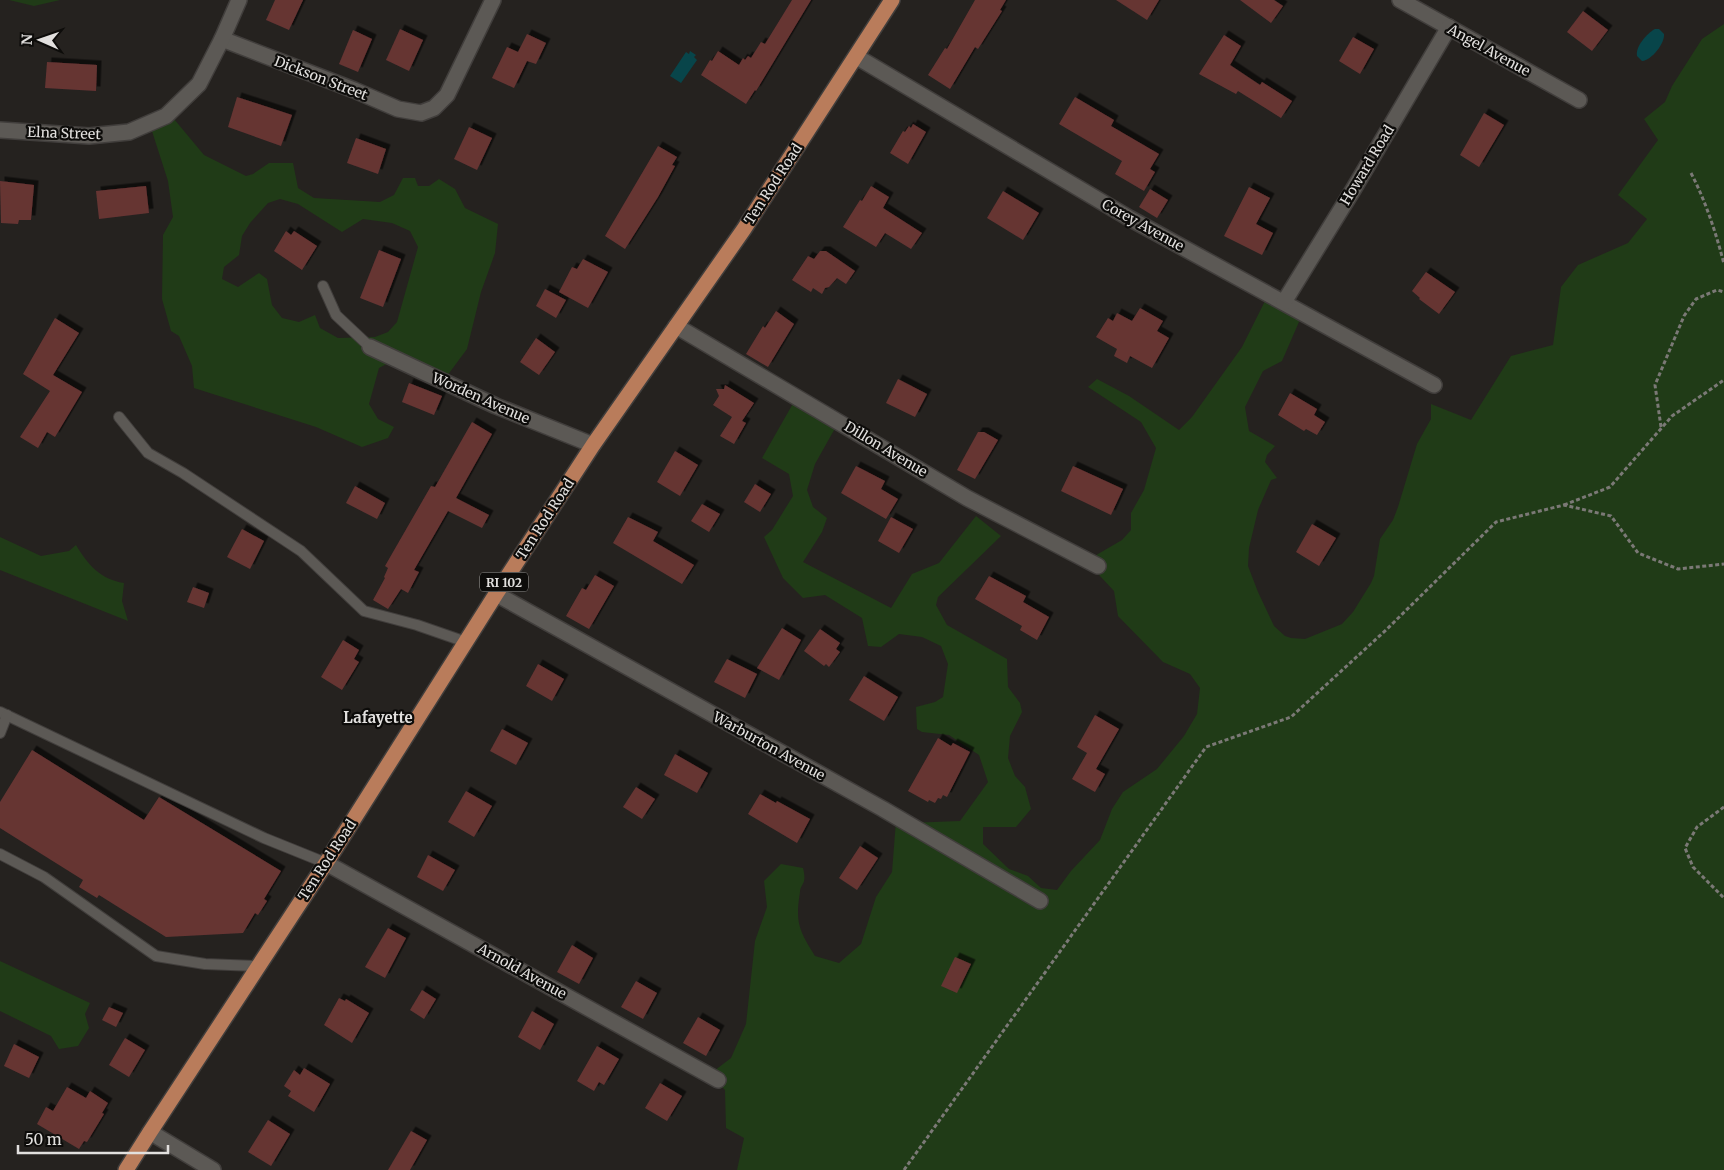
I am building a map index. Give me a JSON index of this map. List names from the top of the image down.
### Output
{
  "streets": {
    "main road": ["Ten Rod Road", "RI 102"],
    "street": [
      "Angel Avenue",
      "Dickson Street",
      "Elna Street",
      "Howard Road",
      "Corey Avenue",
      "Worden Avenue",
      "Dillon Avenue",
      "Warburton Avenue",
      "Arnold Avenue"
    ]
  },
  "crossings": [
    ["Angel Avenue", "Howard Road"],
    ["Dickson Street", "Elna Street"],
    ["Howard Road", "Corey Avenue"],
    ["Ten Rod Road", "Corey Avenue"],
    ["Ten Rod Road", "Worden Avenue"],
    ["Ten Rod Road", "Dillon Avenue"],
    ["Ten Rod Road", "Warburton Avenue"],
    ["Ten Rod Road", "Arnold Avenue"]
  ],
  "districts": ["Lafayette"],
  "scale_bar": "50 m",
  "north": "left"
}
